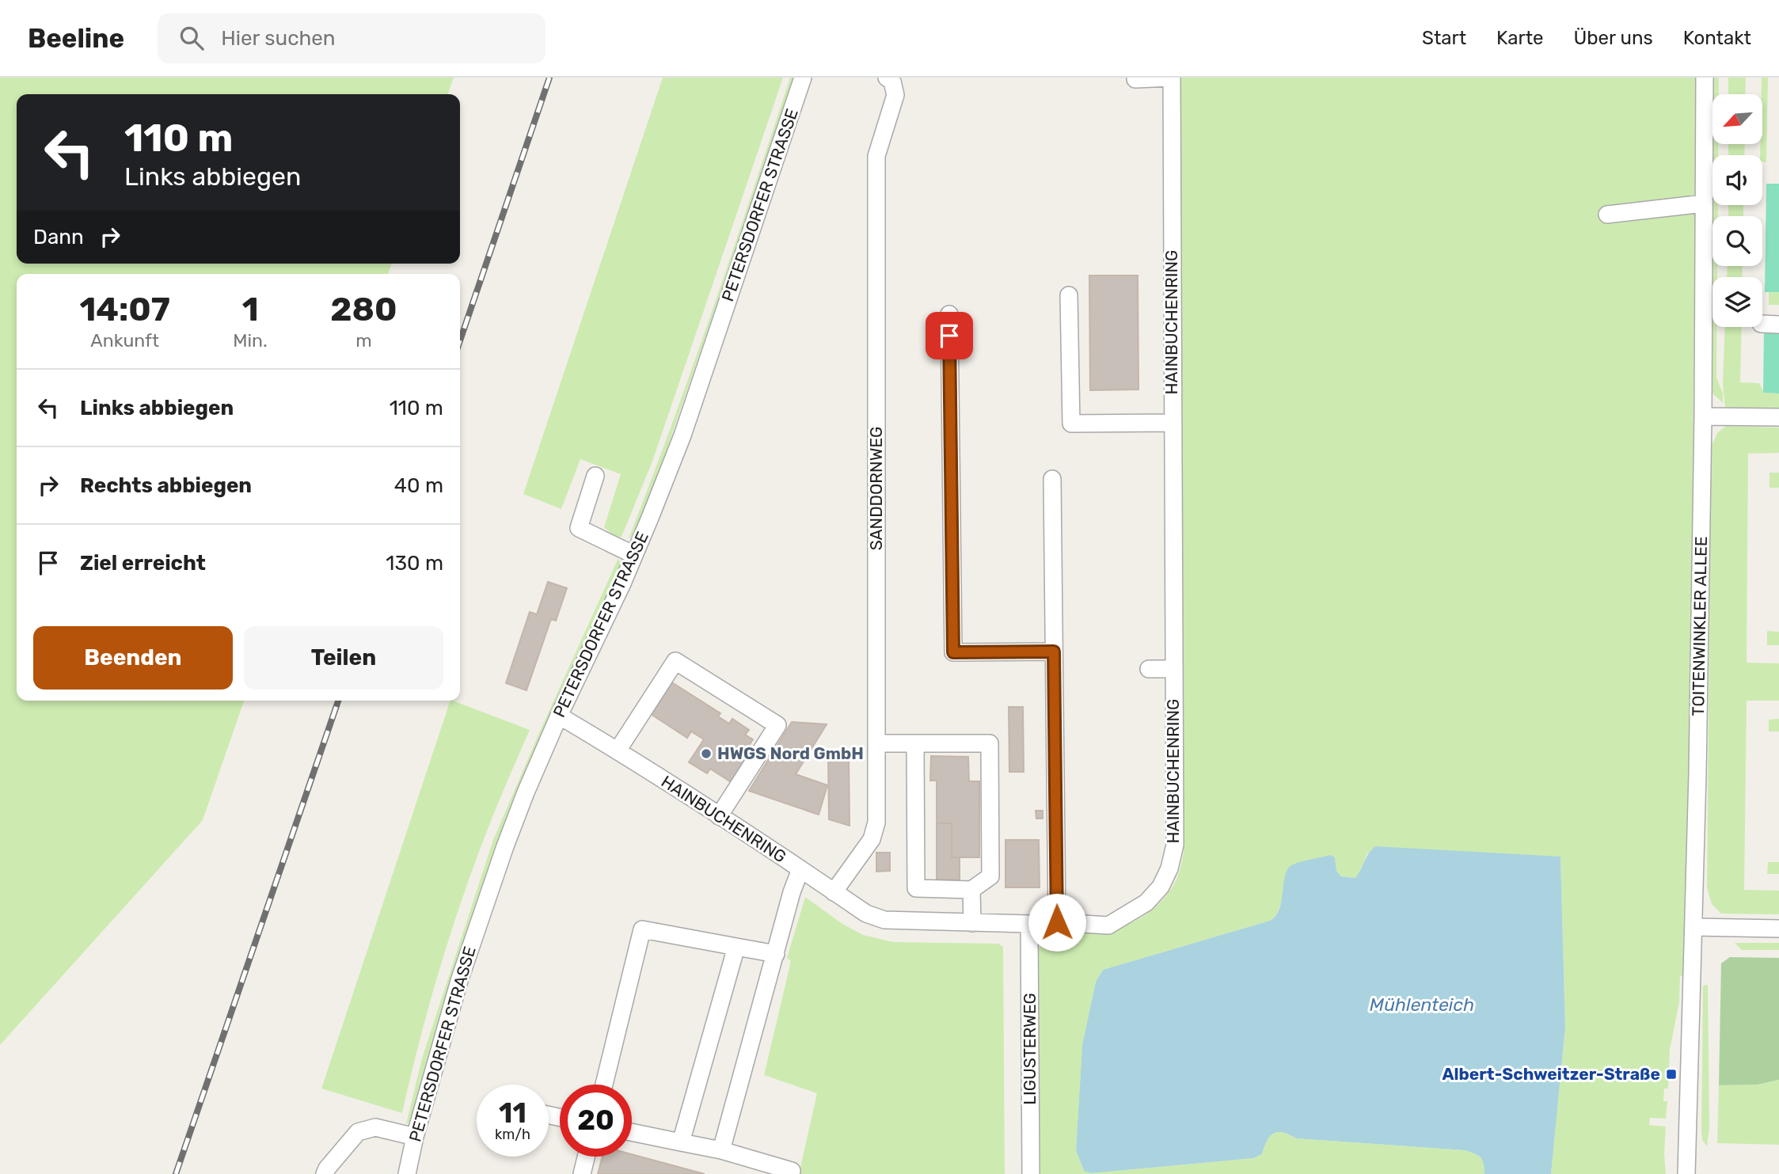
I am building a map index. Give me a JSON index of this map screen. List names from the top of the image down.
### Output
{
  "streets": {
    "street": [
      "PETERSDORFER STRASSE",
      "HAINBUCHENRING",
      "SANDDORNWEG",
      "TOITENWINKLER ALLEE",
      "LIGUSTERWEG"
    ]
  },
  "crossings": [
    ["PETERSDORFER STRASSE", "HAINBUCHENRING"],
    ["HAINBUCHENRING", "SANDDORNWEG"],
    ["HAINBUCHENRING", "LIGUSTERWEG"]
  ],
  "water": ["Mühlenteich"],
  "places": {
    "other": ["HWGS Nord GmbH"],
    "transit": ["Albert-Schweitzer-Straße"]
  },
  "north": "bottom left",
  "page": {
    "header": "Beeline",
    "search": "Hier suchen",
    "nav": [
      "Start",
      "Karte",
      "Über uns",
      "Kontakt"
    ],
    "turn": ["110 m", "Links abbiegen"],
    "then": "Dann",
    "eta": [
      "14:07",
      "Ankunft",
      "1",
      "Min.",
      "280",
      "m"
    ],
    "list": [
      {
        "name": "Links abbiegen",
        "value": "110 m"
      },
      {
        "name": "Rechts abbiegen",
        "value": "40 m"
      },
      {
        "name": "Ziel erreicht",
        "value": "130 m"
      }
    ],
    "buttons": ["Beenden", "Teilen"],
    "speed": "11 km/h",
    "limit": "20"
  }
}
